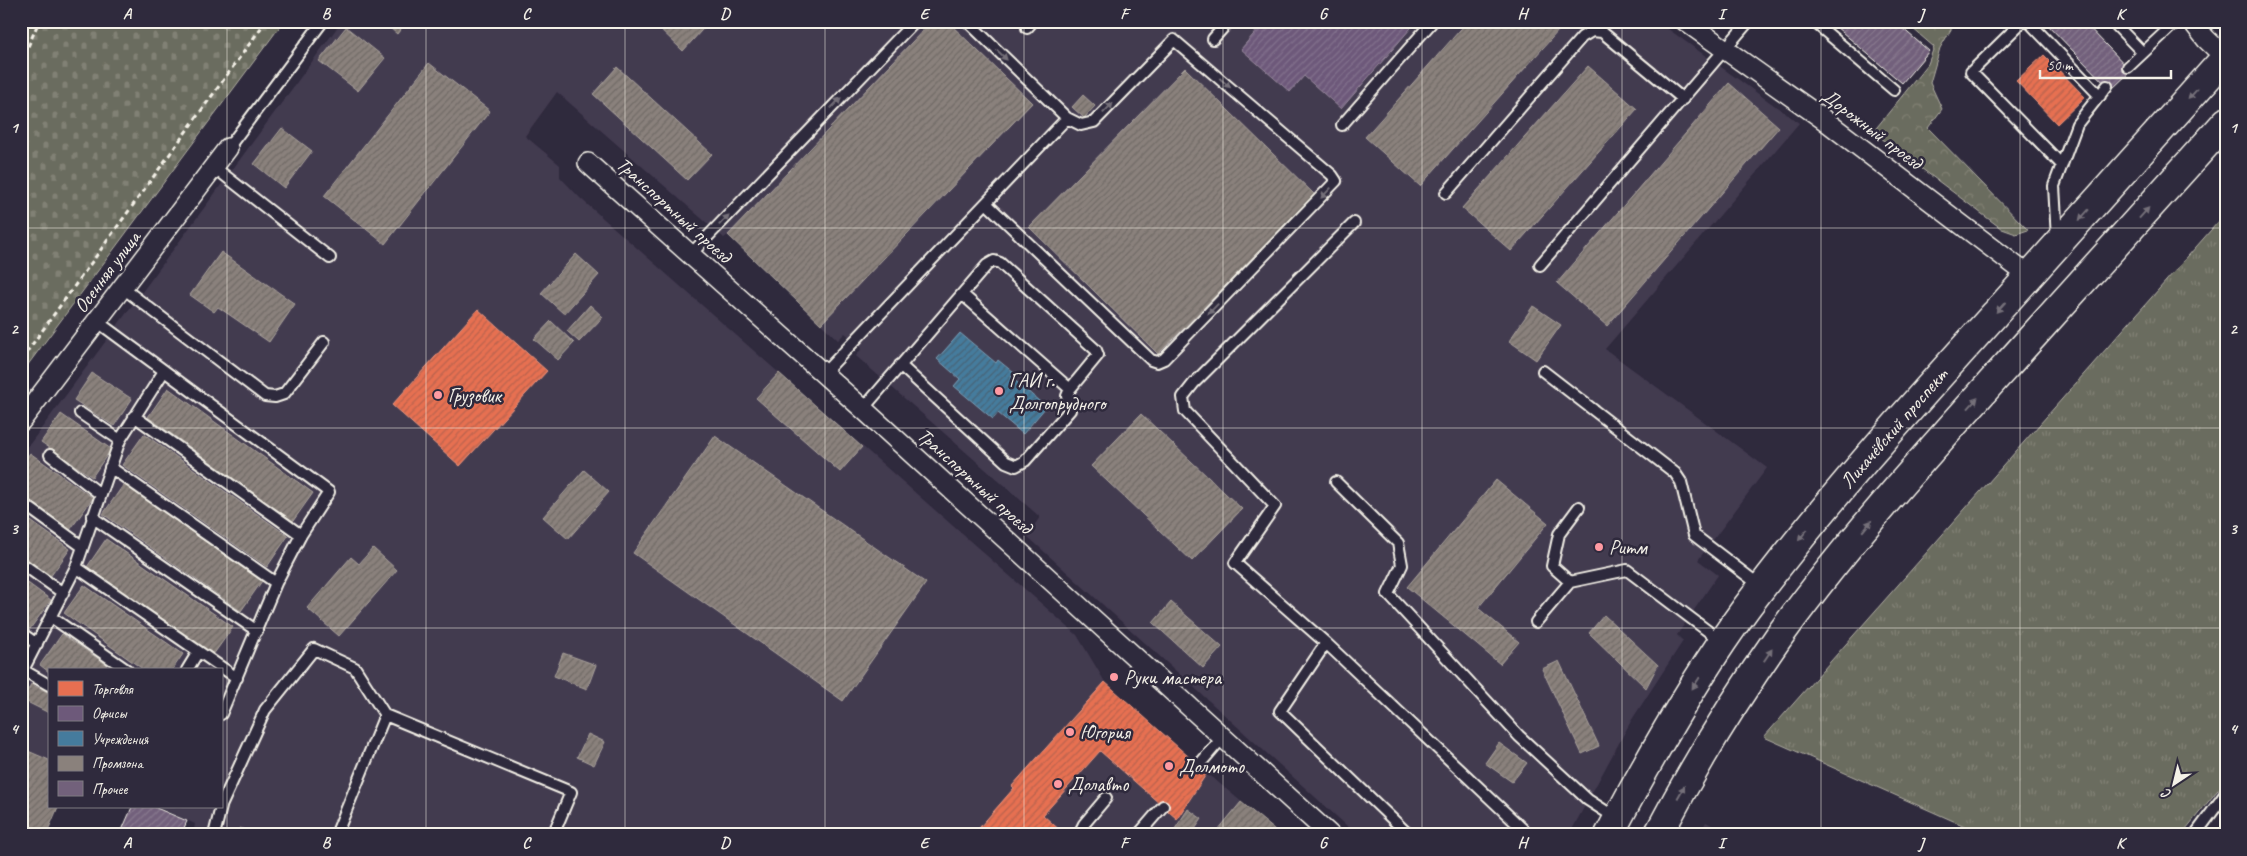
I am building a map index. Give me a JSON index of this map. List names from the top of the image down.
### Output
{
  "streets": {
    "main road": ["Лихачёвский проспект"],
    "street": ["Дорожный проезд", "Транспортный проезд", "Осенняя улица"]
  },
  "crossings": [
    ["Дорожный проезд", "Лихачёвский проспект"]
  ],
  "places": [
    "ГАИ г. Долгопрудного",
    "Грузовик",
    "Ритм",
    "Руки мастера",
    "Югория",
    "Долмото",
    "Долавто"
  ],
  "legend": [
    "Торговля",
    "Офисы",
    "Учреждения",
    "Промзона",
    "Прочее"
  ],
  "scale_bar": "50 m",
  "north": "bottom left",
  "grid": {
    "columns": [
      "A",
      "B",
      "C",
      "D",
      "E",
      "F",
      "G",
      "H",
      "I",
      "J",
      "K"
    ],
    "rows": [
      "1",
      "2",
      "3",
      "4"
    ]
  }
}
